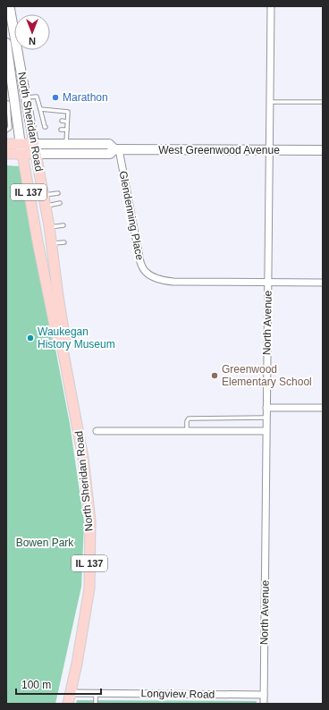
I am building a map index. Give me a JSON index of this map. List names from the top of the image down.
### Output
{
  "streets": {
    "main road": ["North Sheridan Road", "West Greenwood Avenue", "IL 137"],
    "street": ["Glendenning Place", "North Avenue", "Longview Road"]
  },
  "crossings": [
    ["North Sheridan Road", "West Greenwood Avenue"],
    ["North Sheridan Road", "Longview Road"],
    ["West Greenwood Avenue", "Glendenning Place"],
    ["West Greenwood Avenue", "North Avenue"],
    ["Glendenning Place", "North Avenue"],
    ["North Avenue", "Longview Road"]
  ],
  "parks": ["Bowen Park"],
  "places": ["Marathon", "Waukegan History Museum", "Greenwood Elementary School"],
  "scale_bar": "100 m",
  "north": "bottom"
}
